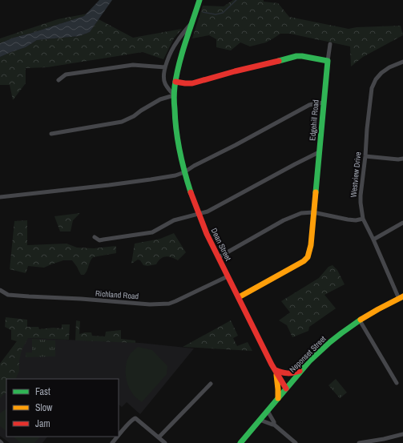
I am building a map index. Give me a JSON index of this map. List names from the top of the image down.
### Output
{
  "streets": {
    "main road": ["Edgehill Road", "Dean Street", "Neponset Street"],
    "street": ["Westview Drive", "Richland Road"]
  },
  "crossings": [
    ["Edgehill Road", "Dean Street"],
    ["Westview Drive", "Neponset Street"],
    ["Dean Street", "Richland Road"],
    ["Dean Street", "Neponset Street"]
  ],
  "legend": ["Fast", "Slow", "Jam"]
}
